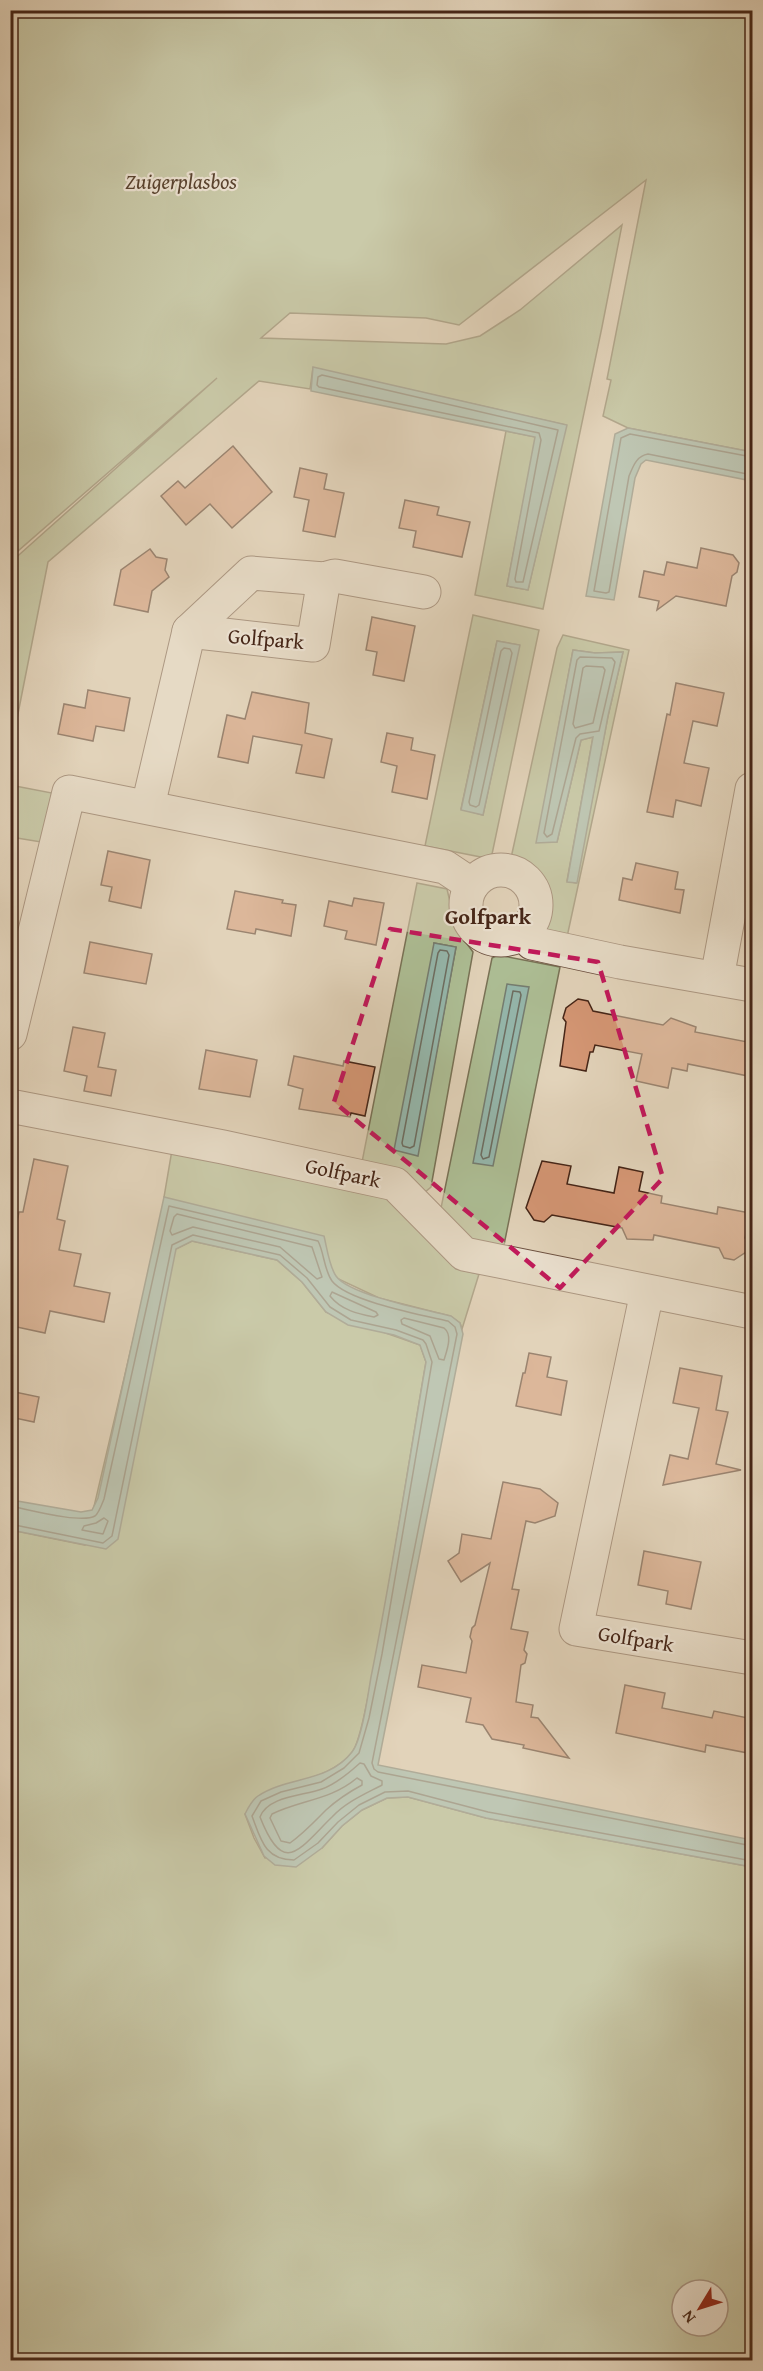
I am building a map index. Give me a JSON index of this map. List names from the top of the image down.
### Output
{
  "streets": {
    "street": ["Golfpark"]
  },
  "districts": ["Golfpark"],
  "parks": ["Zuigerplasbos"],
  "north": "bottom left"
}
